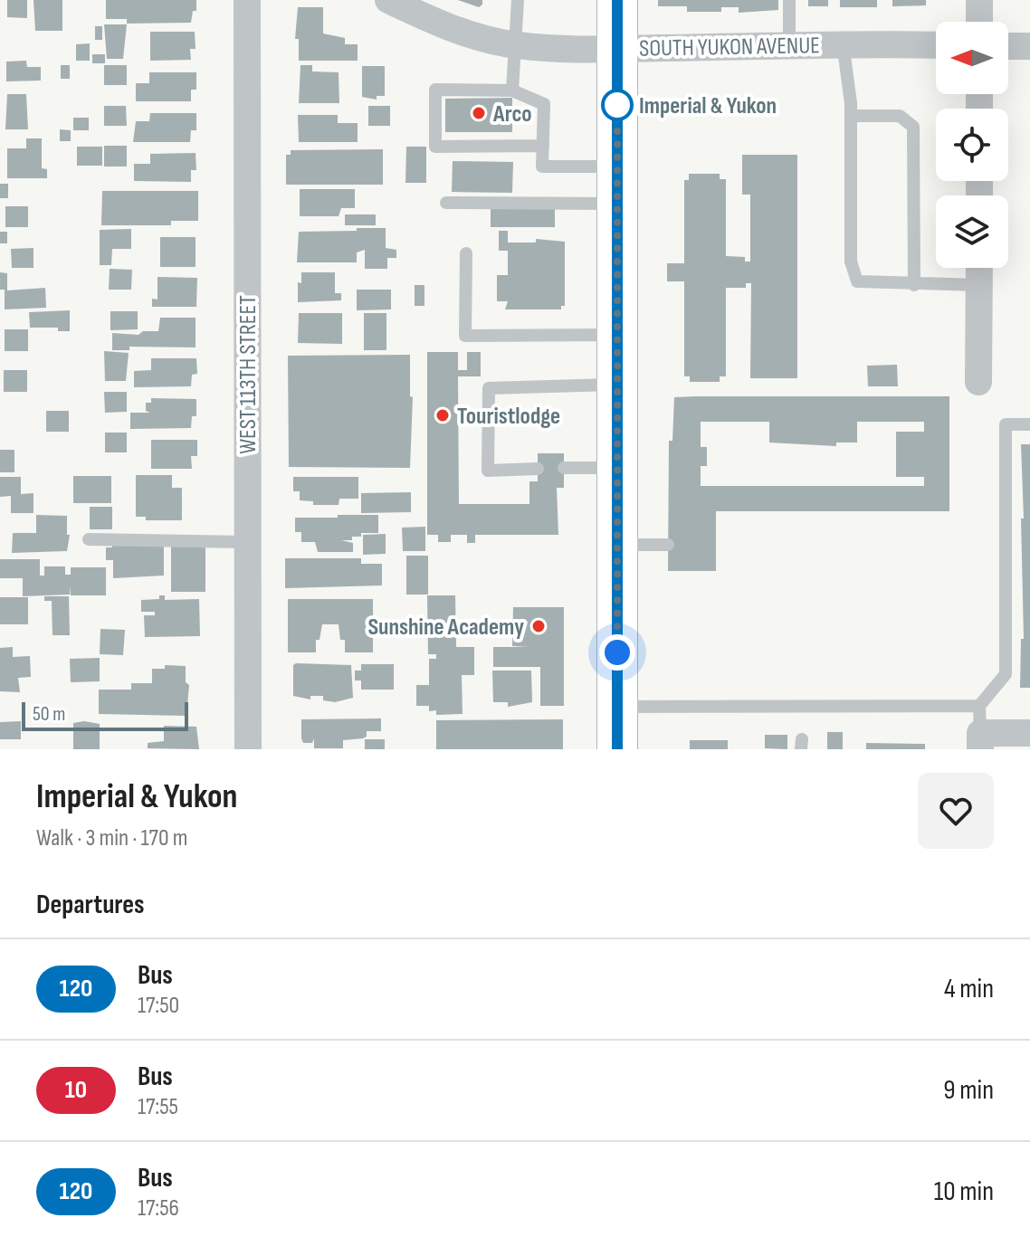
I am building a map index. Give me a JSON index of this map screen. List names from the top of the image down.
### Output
{
  "streets": {
    "street": ["SOUTH YUKON AVENUE", "WEST 113TH STREET"]
  },
  "places": [
    "Imperial & Yukon",
    "Arco",
    "Touristlodge",
    "Sunshine Academy"
  ],
  "lines": ["bus line 120"],
  "scale_bar": "50 m",
  "north": "left",
  "page": {
    "scale": "50 m",
    "heading": [
      ["Imperial & Yukon", "Walk · 3 min · 170 m"],
      "Departures"
    ],
    "list": [
      {
        "mark": "120",
        "name": "Bus",
        "note": "17:50",
        "value": "4 min"
      },
      {
        "mark": "10",
        "name": "Bus",
        "note": "17:55",
        "value": "9 min"
      },
      {
        "mark": "120",
        "name": "Bus",
        "note": "17:56",
        "value": "10 min"
      }
    ]
  }
}
